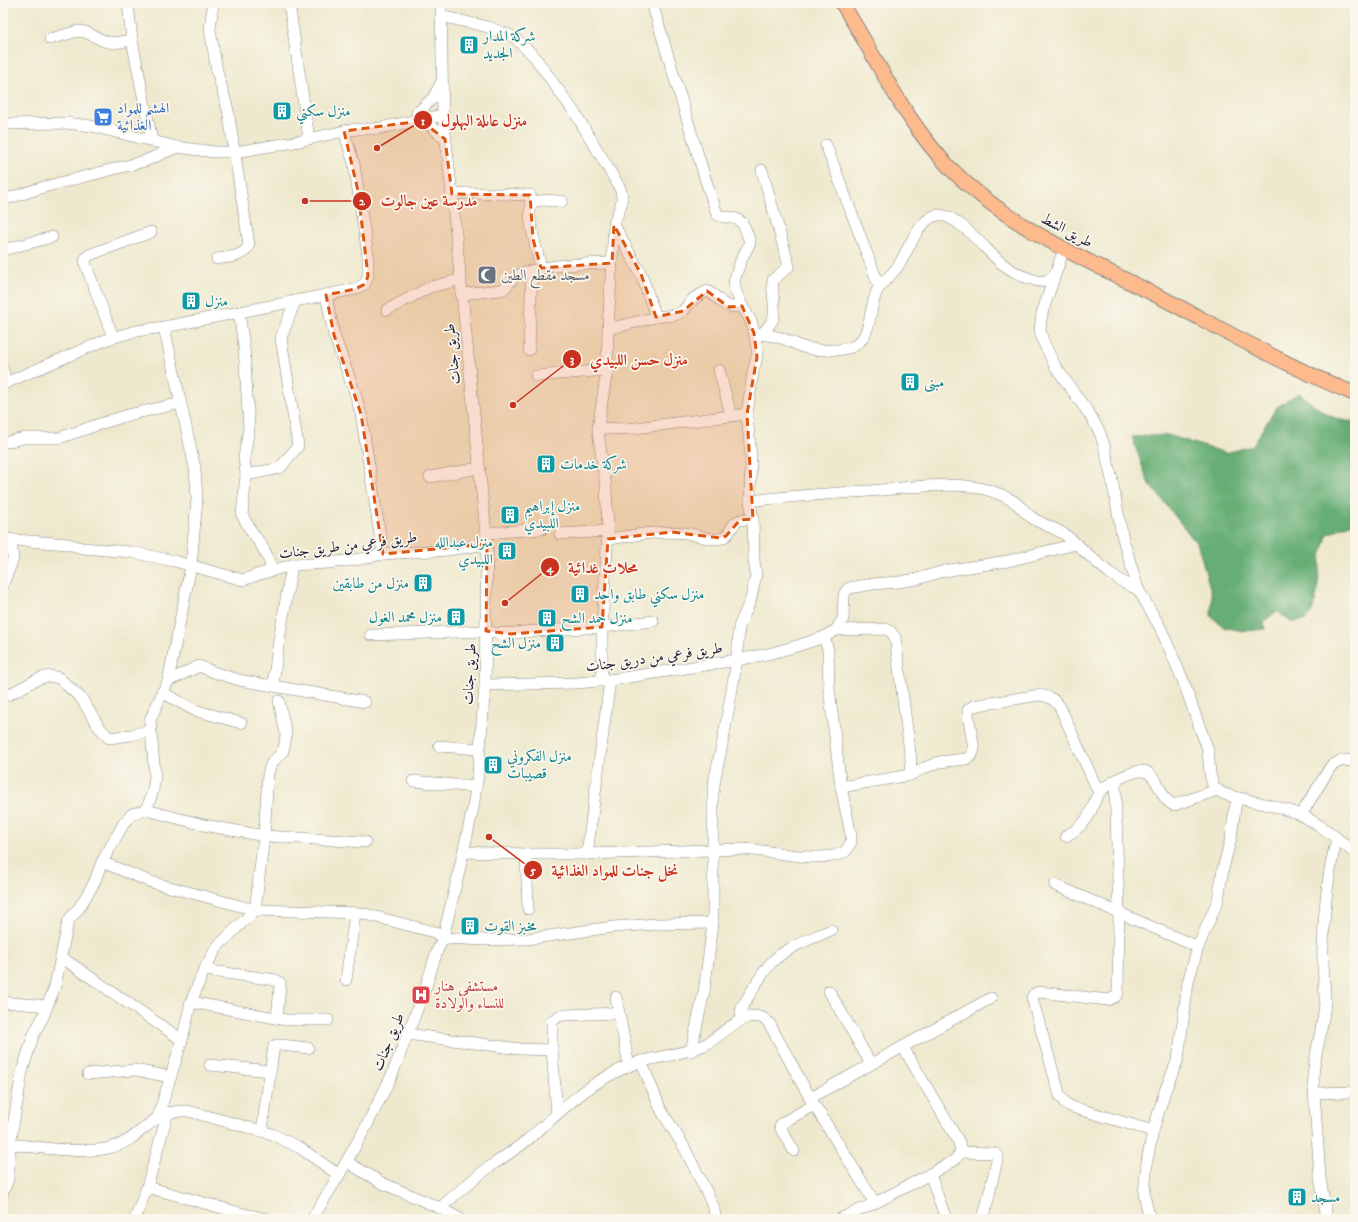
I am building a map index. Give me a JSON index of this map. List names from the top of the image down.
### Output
{
  "streets": {
    "main road": ["طريق الشط"],
    "street": ["طريق جنات", "طريق فرعي من طريق جنات", "طريق فرعي من دريق جنات"]
  },
  "crossings": [
    ["طريق جنات", "طريق فرعي من طريق جنات"],
    ["طريق جنات", "طريق فرعي من دريق جنات"]
  ],
  "places": {
    "building": [
      "شركة المدار الجديد",
      "منزل سكني",
      "منزل",
      "مبنى",
      "شركة خدمات",
      "منزل إبراهيم اللبيدي",
      "منزل عبدالله اللبيدي",
      "منزل من طابقين",
      "منزل سكني طابق واحد",
      "منزل محمد الغول",
      "منزل حمد الشح",
      "منزل الشح",
      "منزل الفكروني قصيبات",
      "مخبز القوت",
      "مسجد"
    ],
    "supermarket": ["الهشم للمواد الغذائية"],
    "other": [
      "منزل عاىلة البهلول",
      "مدرسة عين جالوت",
      "منزل حسن اللبيدي",
      "محلات غدائية",
      "نخل جنات للمواد الغذائية"
    ],
    "mosque": ["مسجد مقطع الطين"],
    "hospital": ["مستشفى هنار للنساء والولادة"]
  }
}
